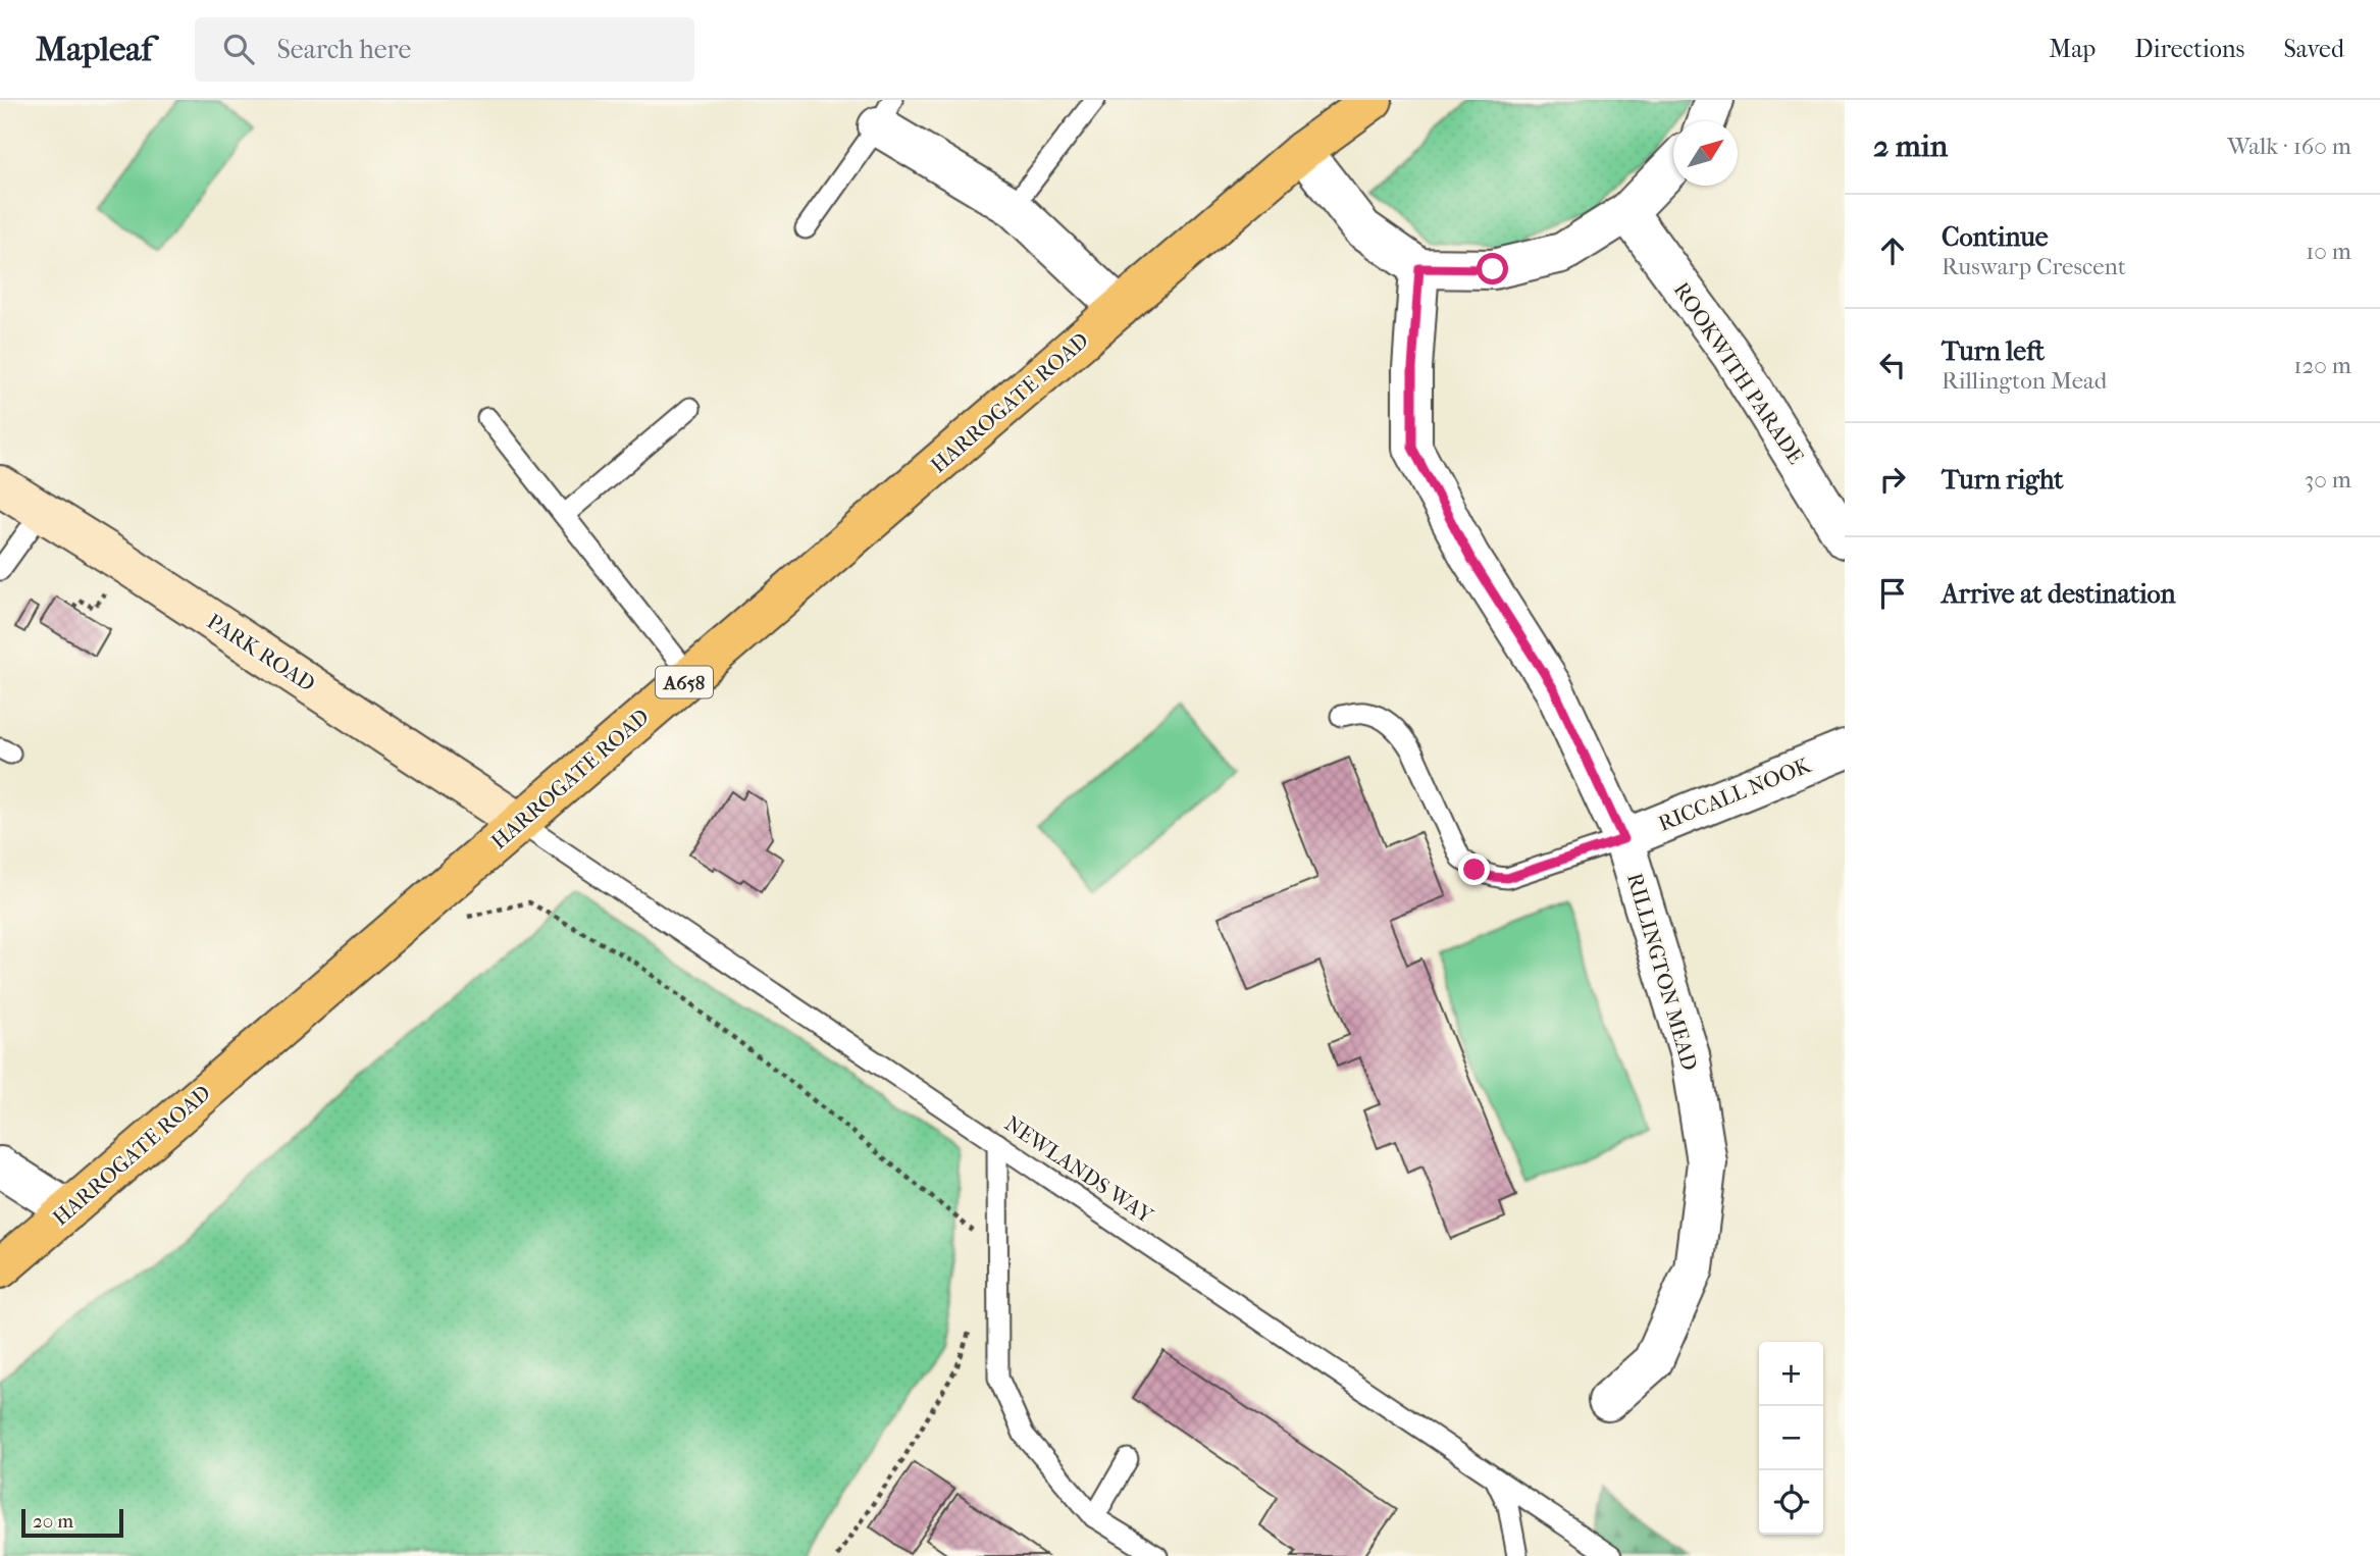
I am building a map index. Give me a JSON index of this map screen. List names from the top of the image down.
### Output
{
  "streets": {
    "highway": ["HARROGATE ROAD", "A658"],
    "street": [
      "ROOKWITH PARADE",
      "PARK ROAD",
      "RICCALL NOOK",
      "RILLINGTON MEAD"
    ],
    "lane": ["NEWLANDS WAY"]
  },
  "crossings": [
    ["HARROGATE ROAD", "PARK ROAD"],
    ["HARROGATE ROAD", "NEWLANDS WAY"],
    ["PARK ROAD", "NEWLANDS WAY"],
    ["RICCALL NOOK", "RILLINGTON MEAD"]
  ],
  "scale_bar": "20 m",
  "north": "top right",
  "page": {
    "header": "Mapleaf",
    "search": "Search here",
    "nav": ["Map", "Directions", "Saved"],
    "heading": ["2 min", "Walk · 160 m"],
    "list": [
      ["Continue", "Ruswarp Crescent", "10 m"],
      ["Turn left", "Rillington Mead", "120 m"],
      ["Turn right", "30 m"],
      "Arrive at destination"
    ],
    "map_buttons": ["+", "−"],
    "scale": "20 m"
  }
}
